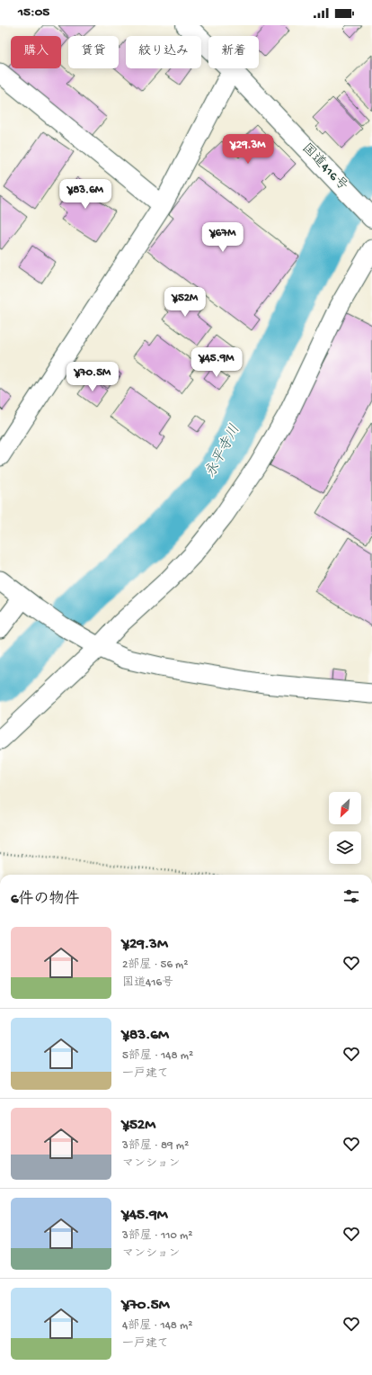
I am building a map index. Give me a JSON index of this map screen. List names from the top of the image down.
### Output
{
  "streets": {
    "highway": ["国道416号"]
  },
  "water": ["永平寺川"],
  "north": "bottom left",
  "page": {
    "status": "15:05",
    "chip": [
      "購入",
      "賃貸",
      "絞り込み",
      "新着"
    ],
    "price": [
      "¥29.3M",
      "¥83.6M",
      "¥67M",
      "¥52M",
      "¥45.9M",
      "¥70.5M"
    ],
    "heading": "6件の物件",
    "list": [
      {
        "name": "¥29.3M",
        "note": "2部屋 · 56 m² · 国道416号"
      },
      {
        "name": "¥83.6M",
        "note": "5部屋 · 148 m² · 一戸建て"
      },
      {
        "name": "¥52M",
        "note": "3部屋 · 89 m² · マンション"
      },
      {
        "name": "¥45.9M",
        "note": "3部屋 · 110 m² · マンション"
      },
      {
        "name": "¥70.5M",
        "note": "4部屋 · 148 m² · 一戸建て"
      }
    ]
  }
}
